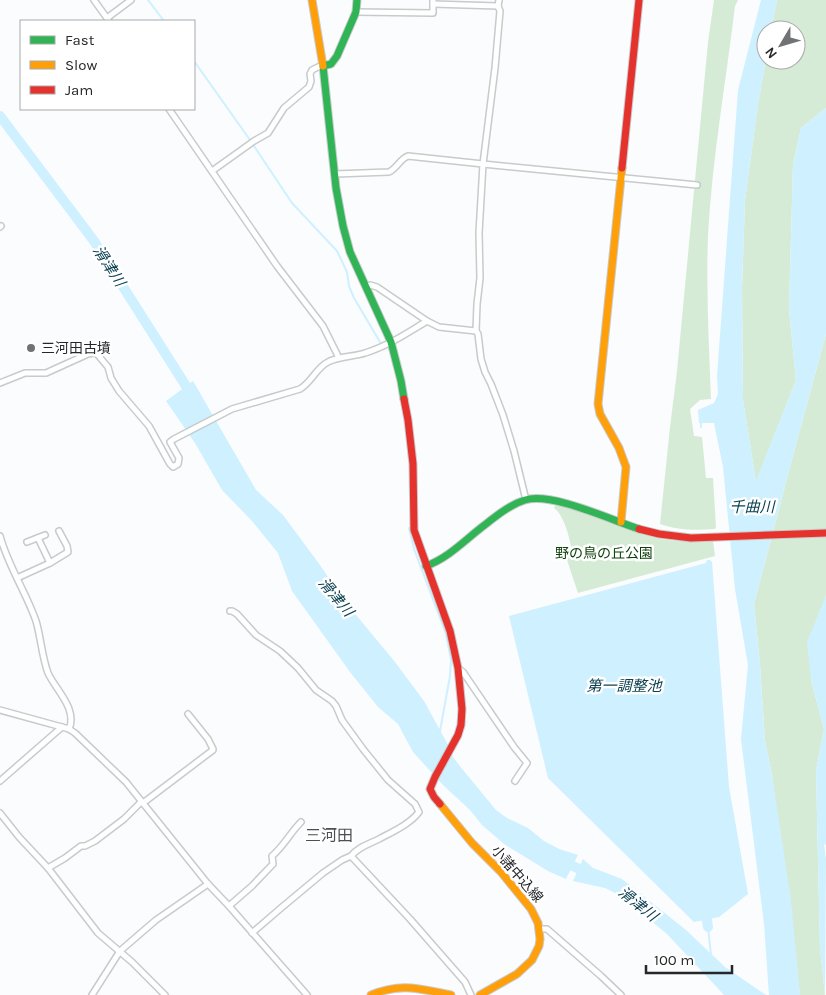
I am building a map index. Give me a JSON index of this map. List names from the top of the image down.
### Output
{
  "streets": {
    "main road": ["小諸中込線"]
  },
  "districts": ["三河田"],
  "water": ["滑津川", "千曲川", "第一調整池"],
  "parks": ["野の鳥の丘公園"],
  "places": ["三河田古墳"],
  "legend": ["Fast", "Slow", "Jam"],
  "scale_bar": "100 m",
  "north": "bottom left"
}
